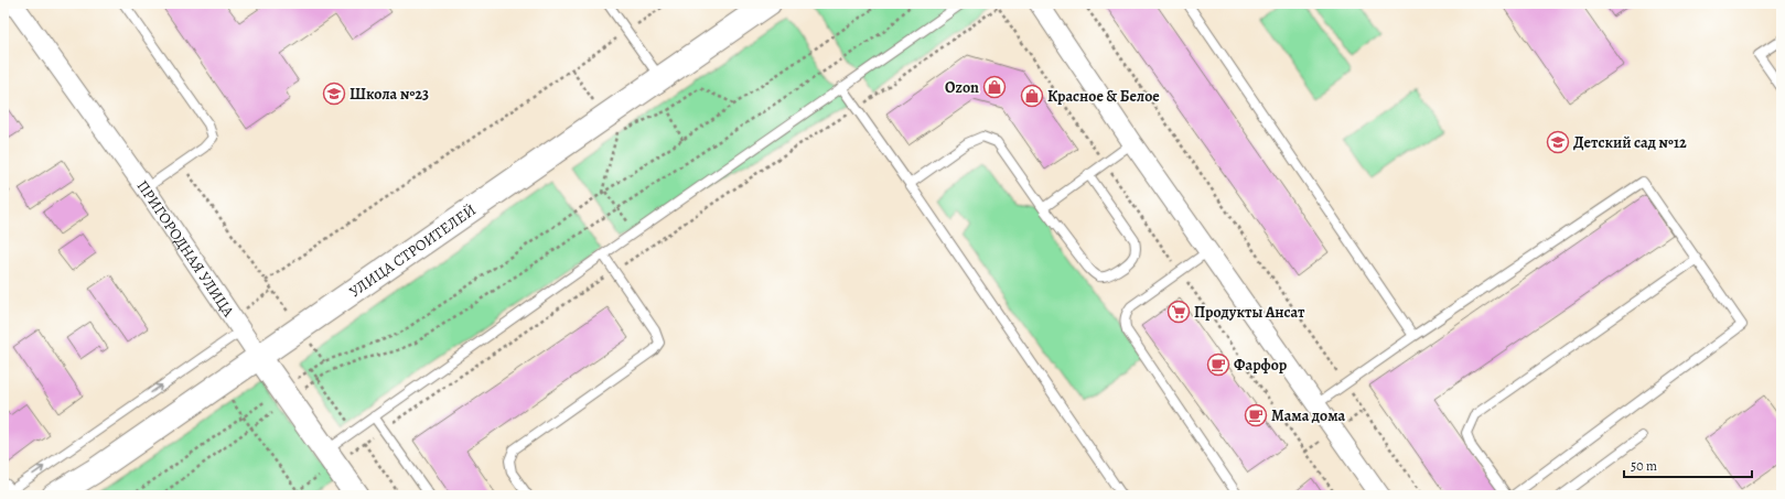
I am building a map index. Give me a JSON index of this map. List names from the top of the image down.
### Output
{
  "streets": {
    "street": ["ПРИГОРОДНАЯ УЛИЦА", "УЛИЦА СТРОИТЕЛЕЙ"]
  },
  "crossings": [
    ["ПРИГОРОДНАЯ УЛИЦА", "УЛИЦА СТРОИТЕЛЕЙ"]
  ],
  "places": {
    "shop": ["Ozon", "Красное & Белое"],
    "school or university": ["Школа №23", "Детский сад №12"],
    "supermarket": ["Продукты Ансат"],
    "cafe": ["Фарфор", "Мама дома"]
  },
  "scale_bar": "50 m"
}
